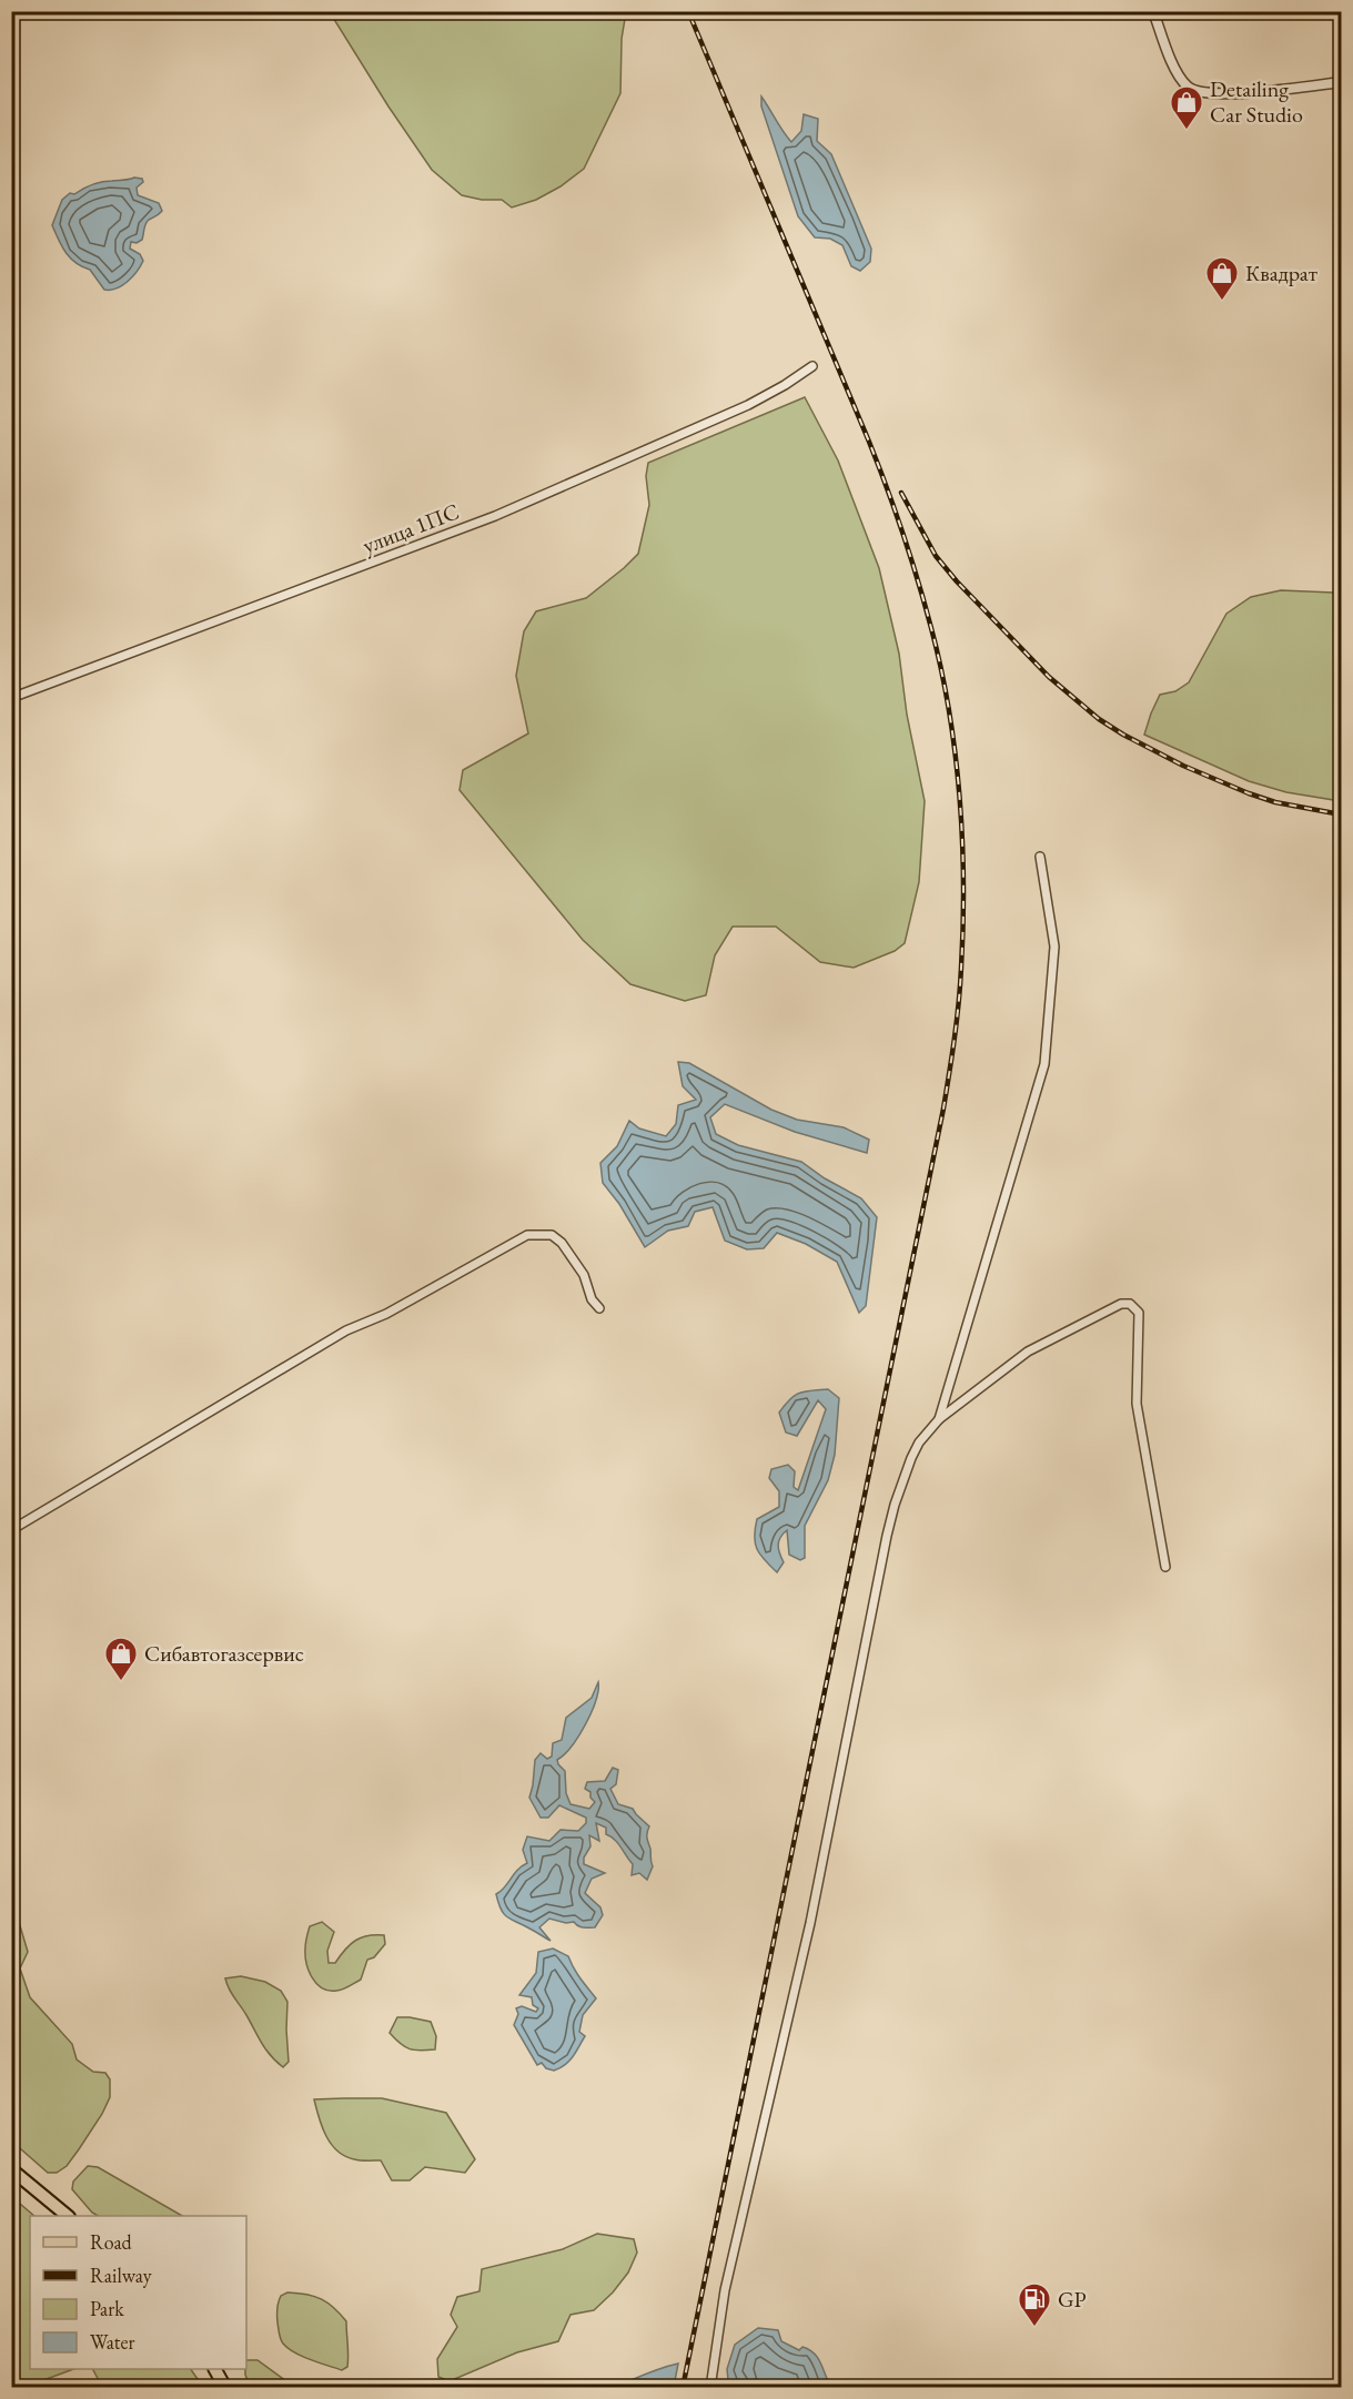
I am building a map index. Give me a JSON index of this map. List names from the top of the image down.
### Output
{
  "streets": {
    "street": ["улица 1ПС"]
  },
  "places": {
    "shop": ["Detailing Car Studio", "Квадрат", "Сибавтогазсервис"],
    "fuel station": ["GP"]
  },
  "legend": [
    "Road",
    "Railway",
    "Park",
    "Water"
  ]
}
